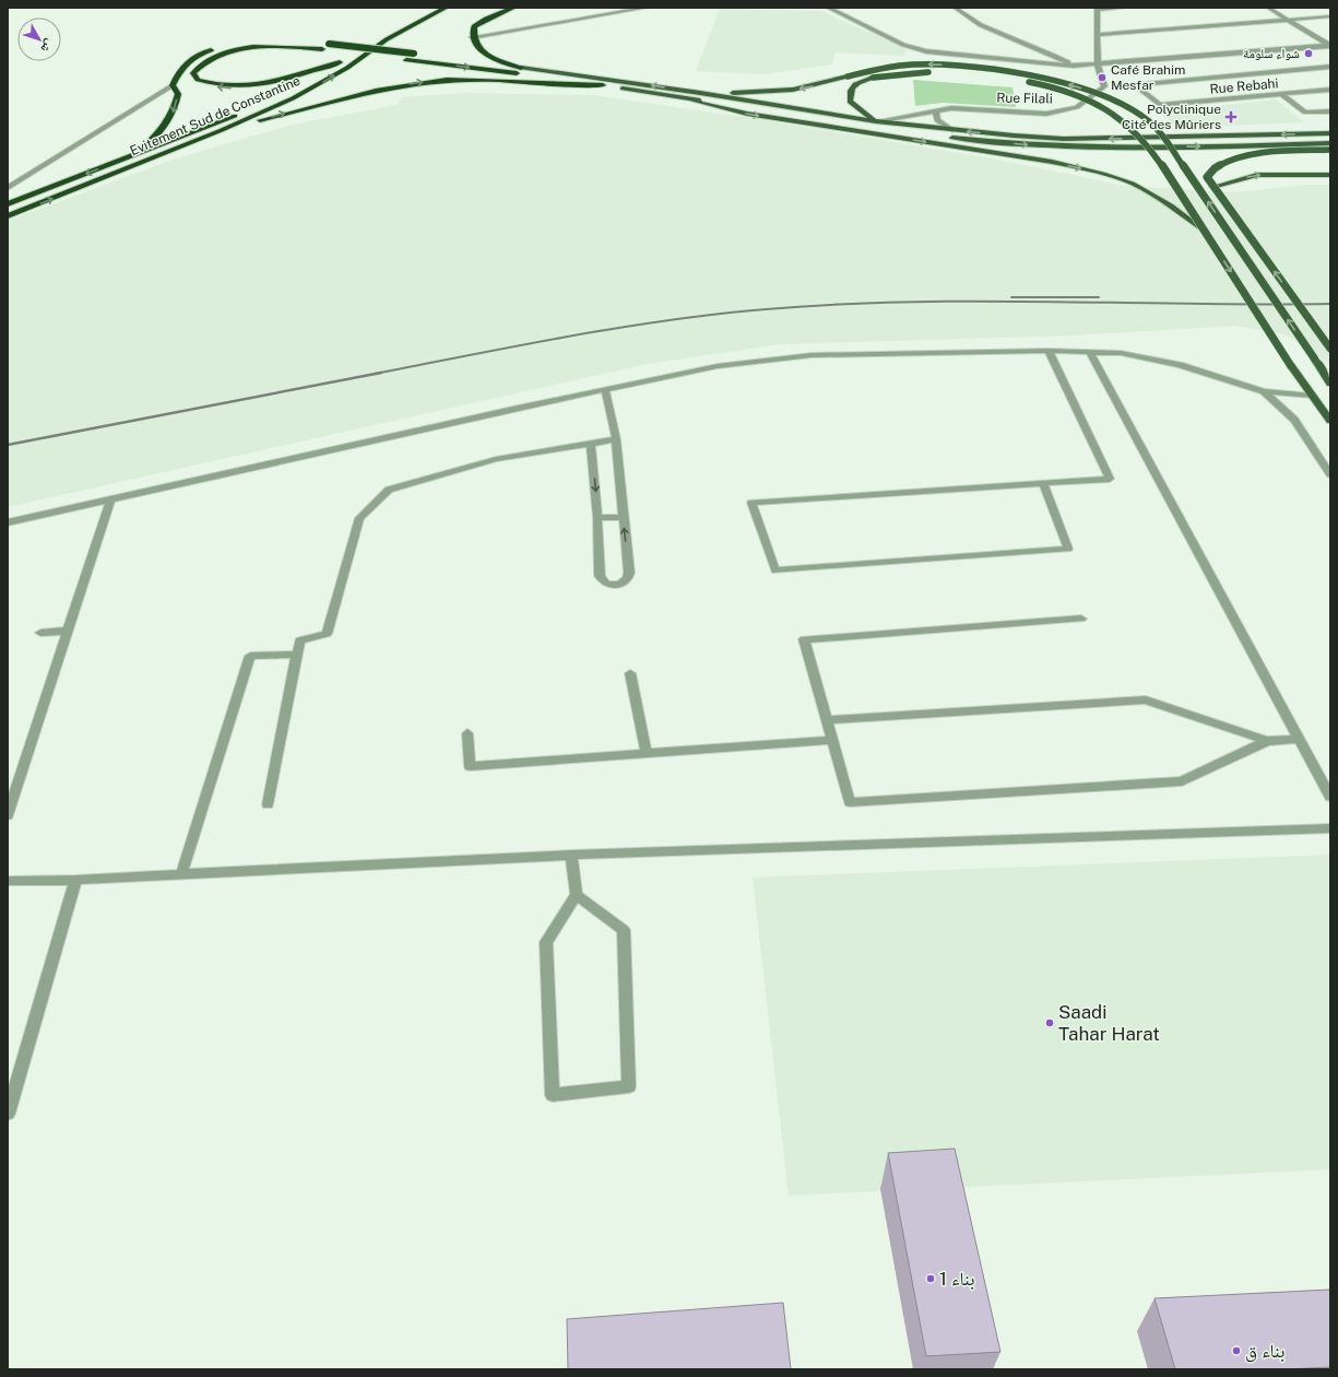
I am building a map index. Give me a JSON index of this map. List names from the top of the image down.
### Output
{
  "streets": {
    "highway": ["Evitement Sud de Constantine"],
    "street": ["Rue Rebahi", "Rue Filali"]
  },
  "places": {
    "other": [
      "شواء سلومة",
      "Café Brahim Mesfar",
      "Saadi Tahar Harat",
      "بناء 1",
      "بناء ق"
    ],
    "health": ["Polyclinique Cité des Mûriers"]
  },
  "north": "bottom right"
}
